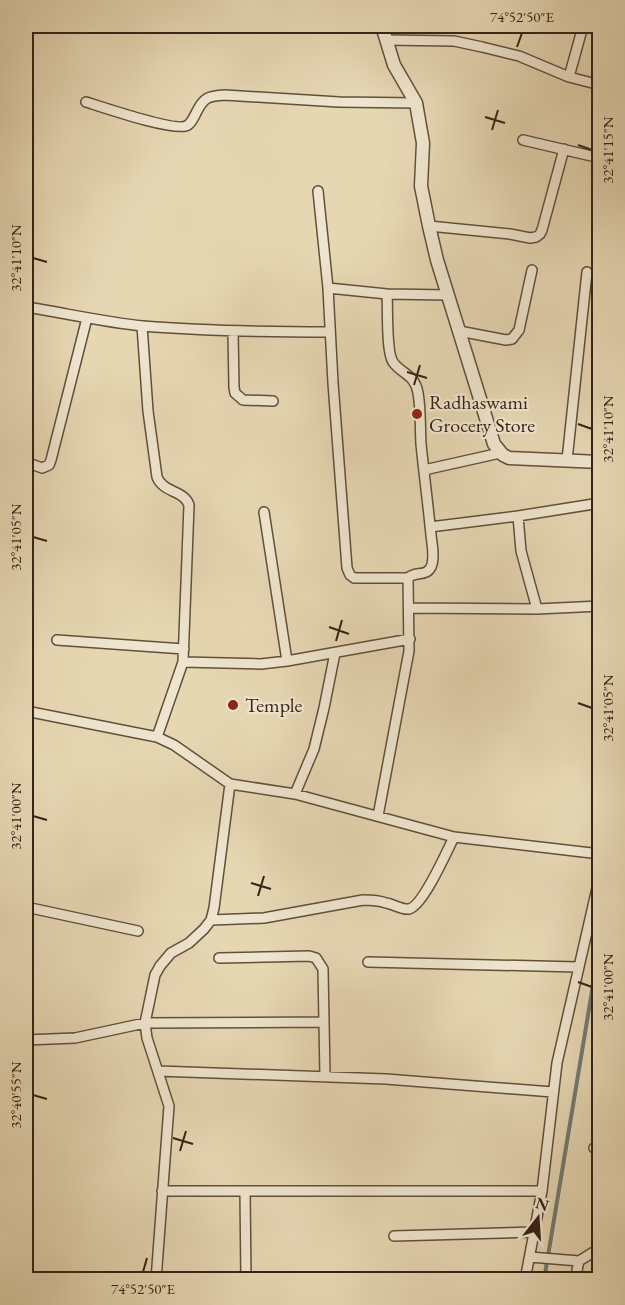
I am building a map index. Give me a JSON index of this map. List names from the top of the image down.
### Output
{
  "places": ["Radhaswami Grocery Store", "Temple"],
  "north": "top",
  "coordinates": [
    "74°52'50\"E",
    "32°41'15\"N",
    "32°41'10\"N",
    "32°41'05\"N",
    "32°41'00\"N",
    "32°40'55\"N"
  ]
}
